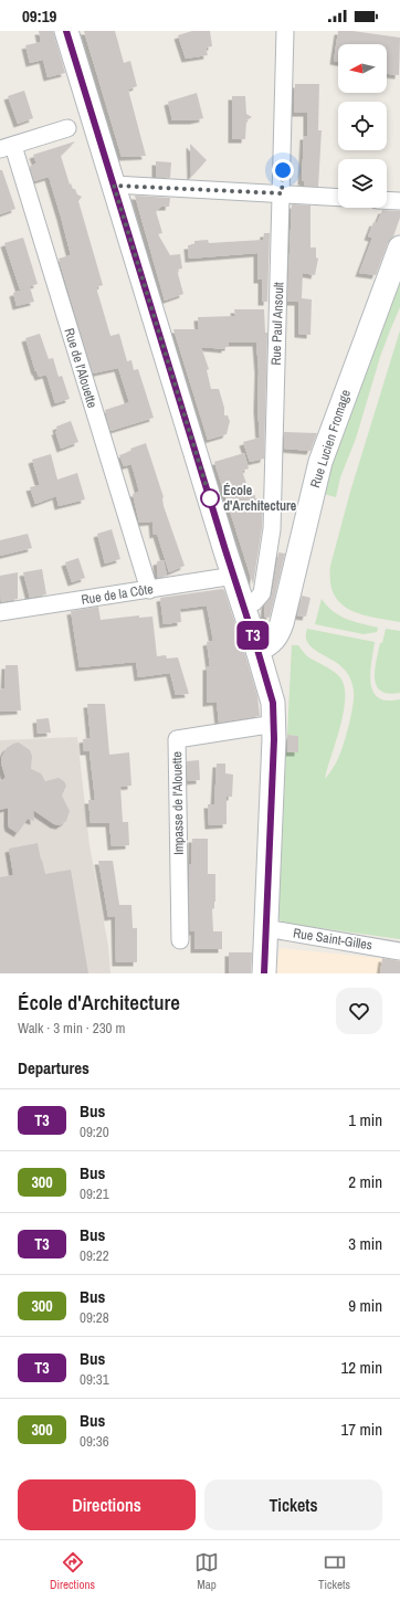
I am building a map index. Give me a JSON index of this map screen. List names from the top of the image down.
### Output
{
  "streets": {
    "street": [
      "Rue Paul Ansoult",
      "Rue de l'Alouette",
      "Rue Lucien Fromage",
      "Rue de la Côte",
      "Impasse de l'Alouette",
      "Rue Saint-Gilles"
    ]
  },
  "crossings": [
    ["Rue de l'Alouette", "Rue de la Côte"]
  ],
  "places": ["École d'Architecture"],
  "lines": ["bus line T3"],
  "north": "left",
  "page": {
    "status": "09:19",
    "on_map": "T3",
    "heading": [
      ["École d'Architecture", "Walk · 3 min · 230 m"],
      "Departures"
    ],
    "list": [
      {
        "mark": "T3",
        "name": "Bus",
        "note": "09:20",
        "value": "1 min"
      },
      {
        "mark": "300",
        "name": "Bus",
        "note": "09:21",
        "value": "2 min"
      },
      {
        "mark": "T3",
        "name": "Bus",
        "note": "09:22",
        "value": "3 min"
      },
      {
        "mark": "300",
        "name": "Bus",
        "note": "09:28",
        "value": "9 min"
      },
      {
        "mark": "T3",
        "name": "Bus",
        "note": "09:31",
        "value": "12 min"
      },
      {
        "mark": "300",
        "name": "Bus",
        "note": "09:36",
        "value": "17 min"
      }
    ],
    "buttons": ["Directions", "Tickets"],
    "tabs": ["Directions", "Map", "Tickets"]
  }
}
